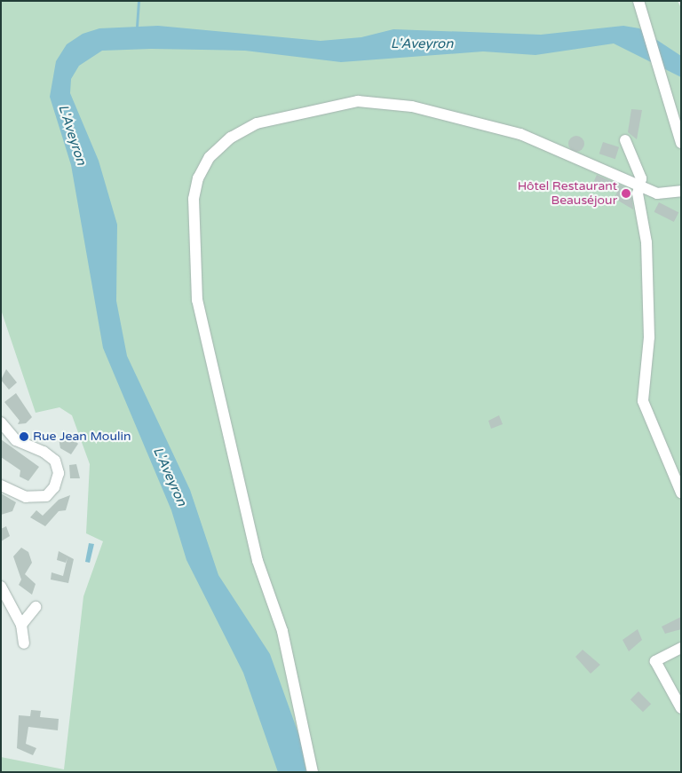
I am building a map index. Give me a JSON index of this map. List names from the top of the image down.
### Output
{
  "water": ["L'Aveyron"],
  "places": ["Hôtel Restaurant Beauséjour", "Rue Jean Moulin"]
}
